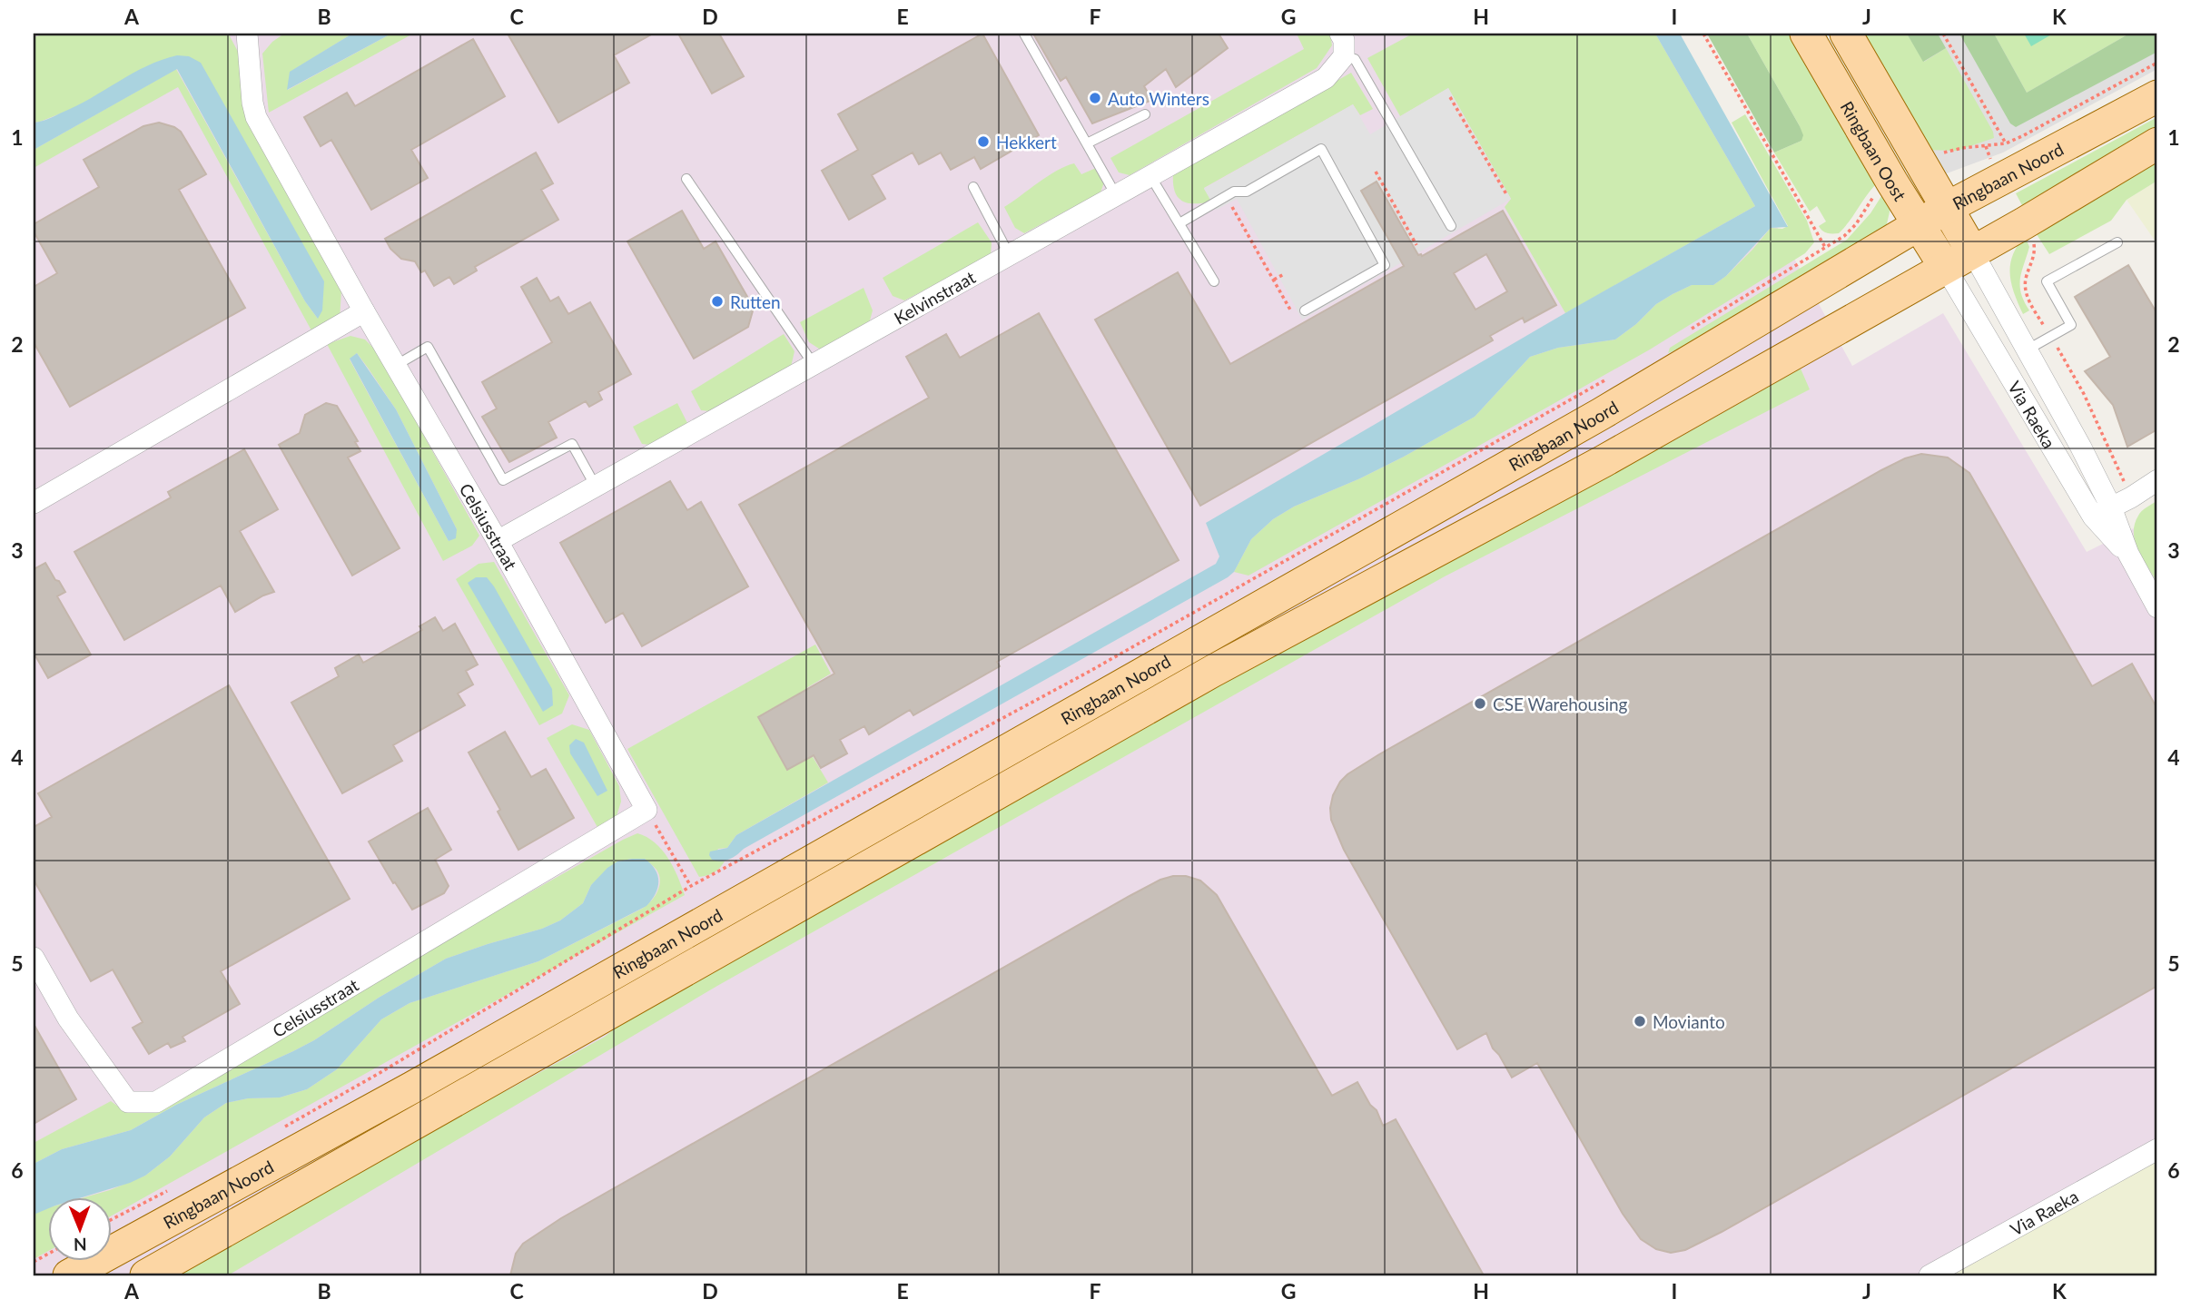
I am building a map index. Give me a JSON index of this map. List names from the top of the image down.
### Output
{
  "streets": {
    "main road": ["Ringbaan Oost", "Ringbaan Noord"],
    "street": ["Kelvinstraat", "Via Raeka", "Celsiusstraat"]
  },
  "crossings": [
    ["Ringbaan Oost", "Ringbaan Noord"],
    ["Ringbaan Oost", "Via Raeka"],
    ["Ringbaan Noord", "Via Raeka"],
    ["Kelvinstraat", "Celsiusstraat"]
  ],
  "places": [
    "Auto Winters",
    "Hekkert",
    "Rutten",
    "CSE Warehousing",
    "Movianto"
  ],
  "north": "bottom",
  "grid": {
    "columns": [
      "A",
      "B",
      "C",
      "D",
      "E",
      "F",
      "G",
      "H",
      "I",
      "J",
      "K"
    ],
    "rows": [
      "1",
      "2",
      "3",
      "4",
      "5",
      "6"
    ]
  }
}
